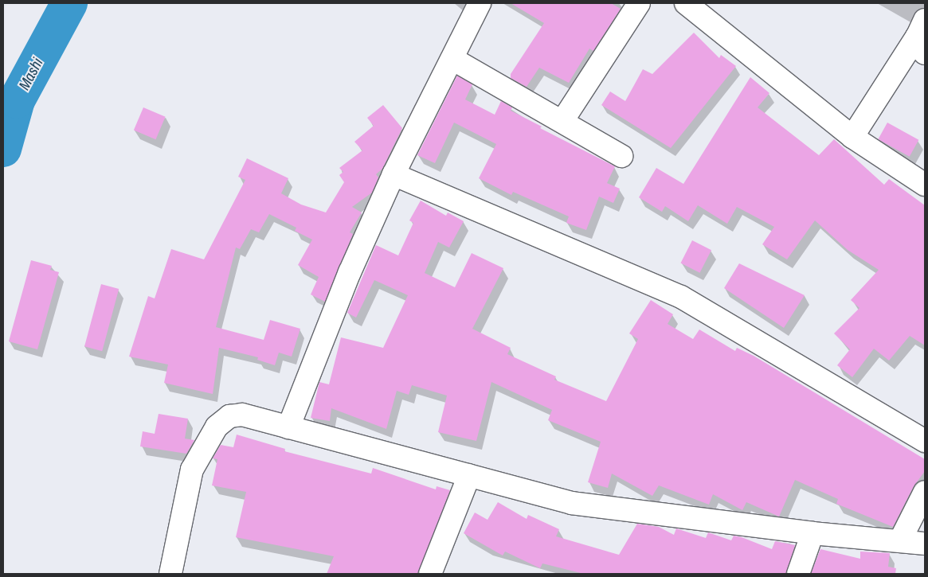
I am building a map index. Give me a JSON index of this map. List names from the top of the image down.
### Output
{
  "water": ["Mashi"]
}
